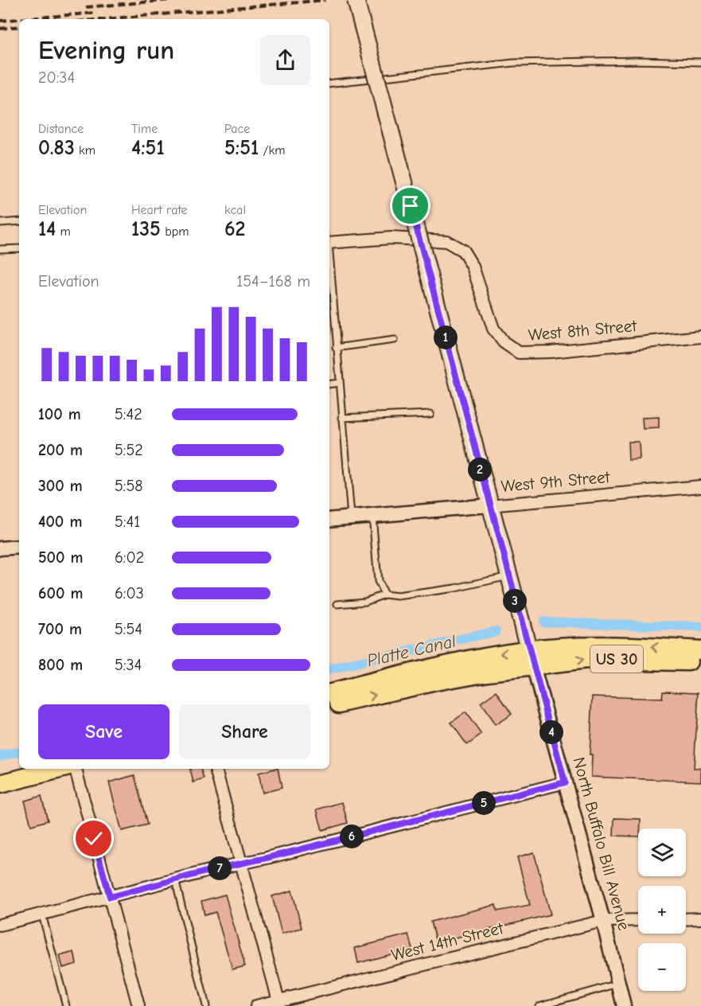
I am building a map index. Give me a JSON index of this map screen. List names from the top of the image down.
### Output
{
  "streets": {
    "main road": ["US 30", "North Buffalo Bill Avenue"],
    "street": ["West 8th Street", "West 9th Street", "West 14th Street"]
  },
  "crossings": [
    ["West 9th Street", "North Buffalo Bill Avenue"],
    ["US 30", "North Buffalo Bill Avenue"],
    ["North Buffalo Bill Avenue", "West 14th Street"]
  ],
  "water": ["Platte Canal"],
  "page": {
    "heading": ["Evening run", "20:34"],
    "stats": [
      ["Distance", "0.83 km"],
      ["Time", "4:51"],
      ["Pace", "5:51 /km"],
      ["Elevation", "14 m"],
      ["Heart rate", "135 bpm"],
      ["kcal", "62"]
    ],
    "chart": ["Elevation", "154–168 m"],
    "pins": [
      "1",
      "2",
      "3",
      "4",
      "5",
      "6",
      "7"
    ],
    "list": [
      {
        "name": "100 m",
        "note": "5:42"
      },
      {
        "name": "200 m",
        "note": "5:52"
      },
      {
        "name": "300 m",
        "note": "5:58"
      },
      {
        "name": "400 m",
        "note": "5:41"
      },
      {
        "name": "500 m",
        "note": "6:02"
      },
      {
        "name": "600 m",
        "note": "6:03"
      },
      {
        "name": "700 m",
        "note": "5:54"
      },
      {
        "name": "800 m",
        "note": "5:34"
      }
    ],
    "buttons": ["Save", "Share"],
    "map_buttons": ["+", "−"]
  }
}
